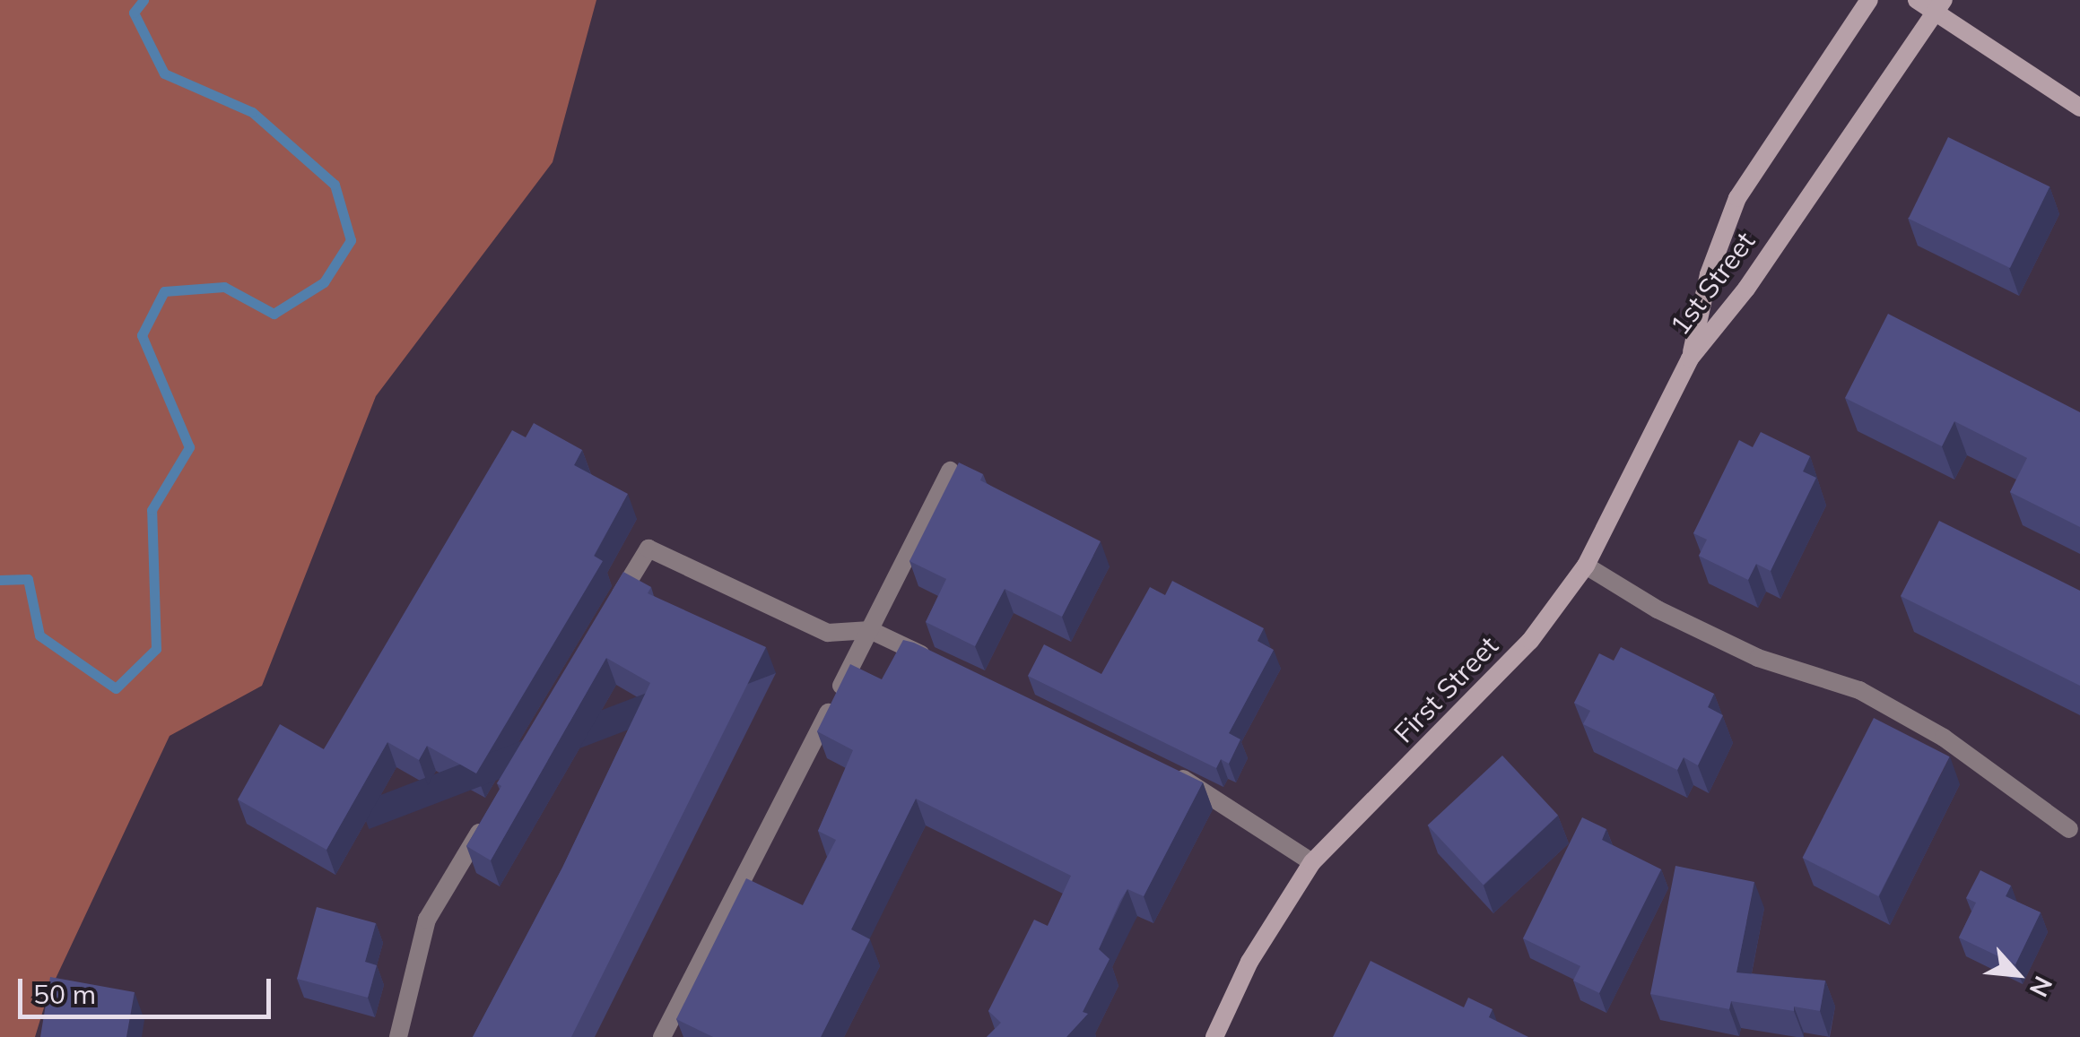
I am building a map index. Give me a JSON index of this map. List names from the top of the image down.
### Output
{
  "streets": {
    "street": ["1st Street", "First Street"]
  },
  "crossings": [
    ["1st Street", "First Street"]
  ],
  "scale_bar": "50 m",
  "north": "bottom right"
}
